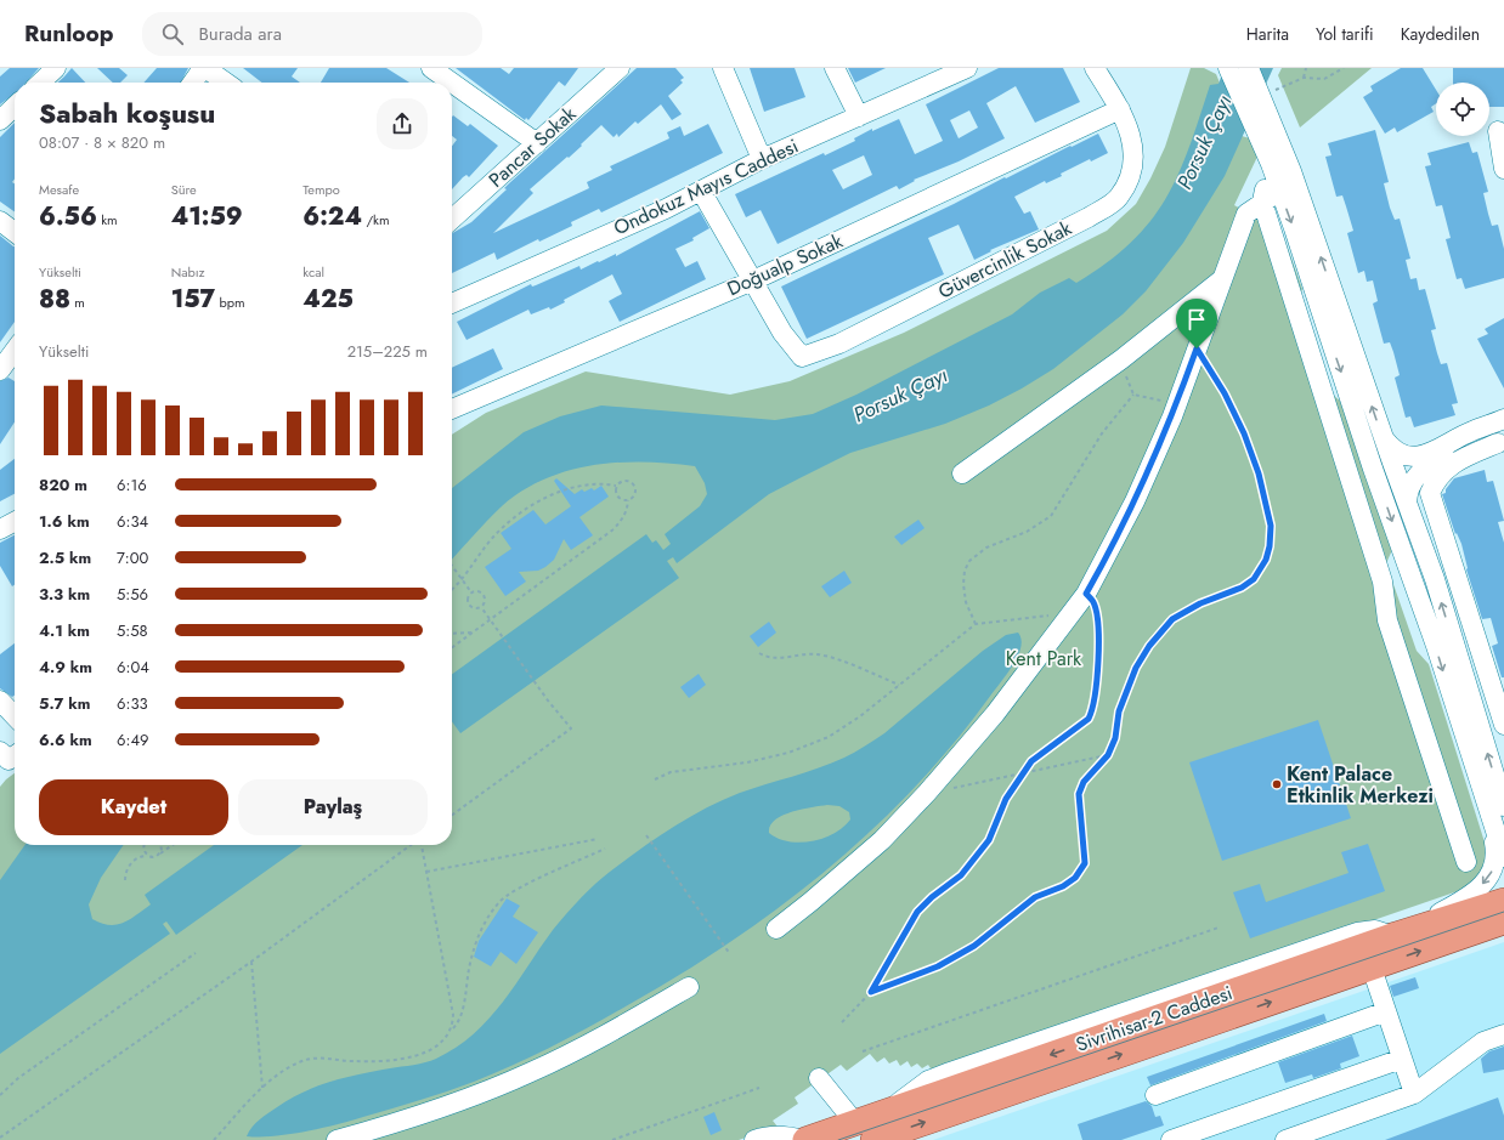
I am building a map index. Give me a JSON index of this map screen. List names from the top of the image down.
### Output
{
  "streets": {
    "main road": ["Sivrihisar-2 Caddesi"],
    "street": [
      "Pancar Sokak",
      "Ondokuz Mayıs Caddesi",
      "Güvercinlik Sokak",
      "Doğualp Sokak"
    ]
  },
  "crossings": [
    ["Güvercinlik Sokak", "Doğualp Sokak"]
  ],
  "water": ["Porsuk Çayı"],
  "parks": ["Kent Park"],
  "places": ["Kent Palace Etkinlik Merkezi"],
  "page": {
    "header": "Runloop",
    "search": "Burada ara",
    "nav": ["Harita", "Yol tarifi", "Kaydedilen"],
    "heading": ["Sabah koşusu", "08:07 · 8 × 820 m"],
    "stats": [
      ["Mesafe", "6.56 km"],
      ["Süre", "41:59"],
      ["Tempo", "6:24 /km"],
      ["Yükselti", "88 m"],
      ["Nabız", "157 bpm"],
      ["kcal", "425"]
    ],
    "chart": ["Yükselti", "215–225 m"],
    "list": [
      {
        "name": "820 m",
        "note": "6:16"
      },
      {
        "name": "1.6 km",
        "note": "6:34"
      },
      {
        "name": "2.5 km",
        "note": "7:00"
      },
      {
        "name": "3.3 km",
        "note": "5:56"
      },
      {
        "name": "4.1 km",
        "note": "5:58"
      },
      {
        "name": "4.9 km",
        "note": "6:04"
      },
      {
        "name": "5.7 km",
        "note": "6:33"
      },
      {
        "name": "6.6 km",
        "note": "6:49"
      }
    ],
    "buttons": ["Kaydet", "Paylaş"]
  }
}
